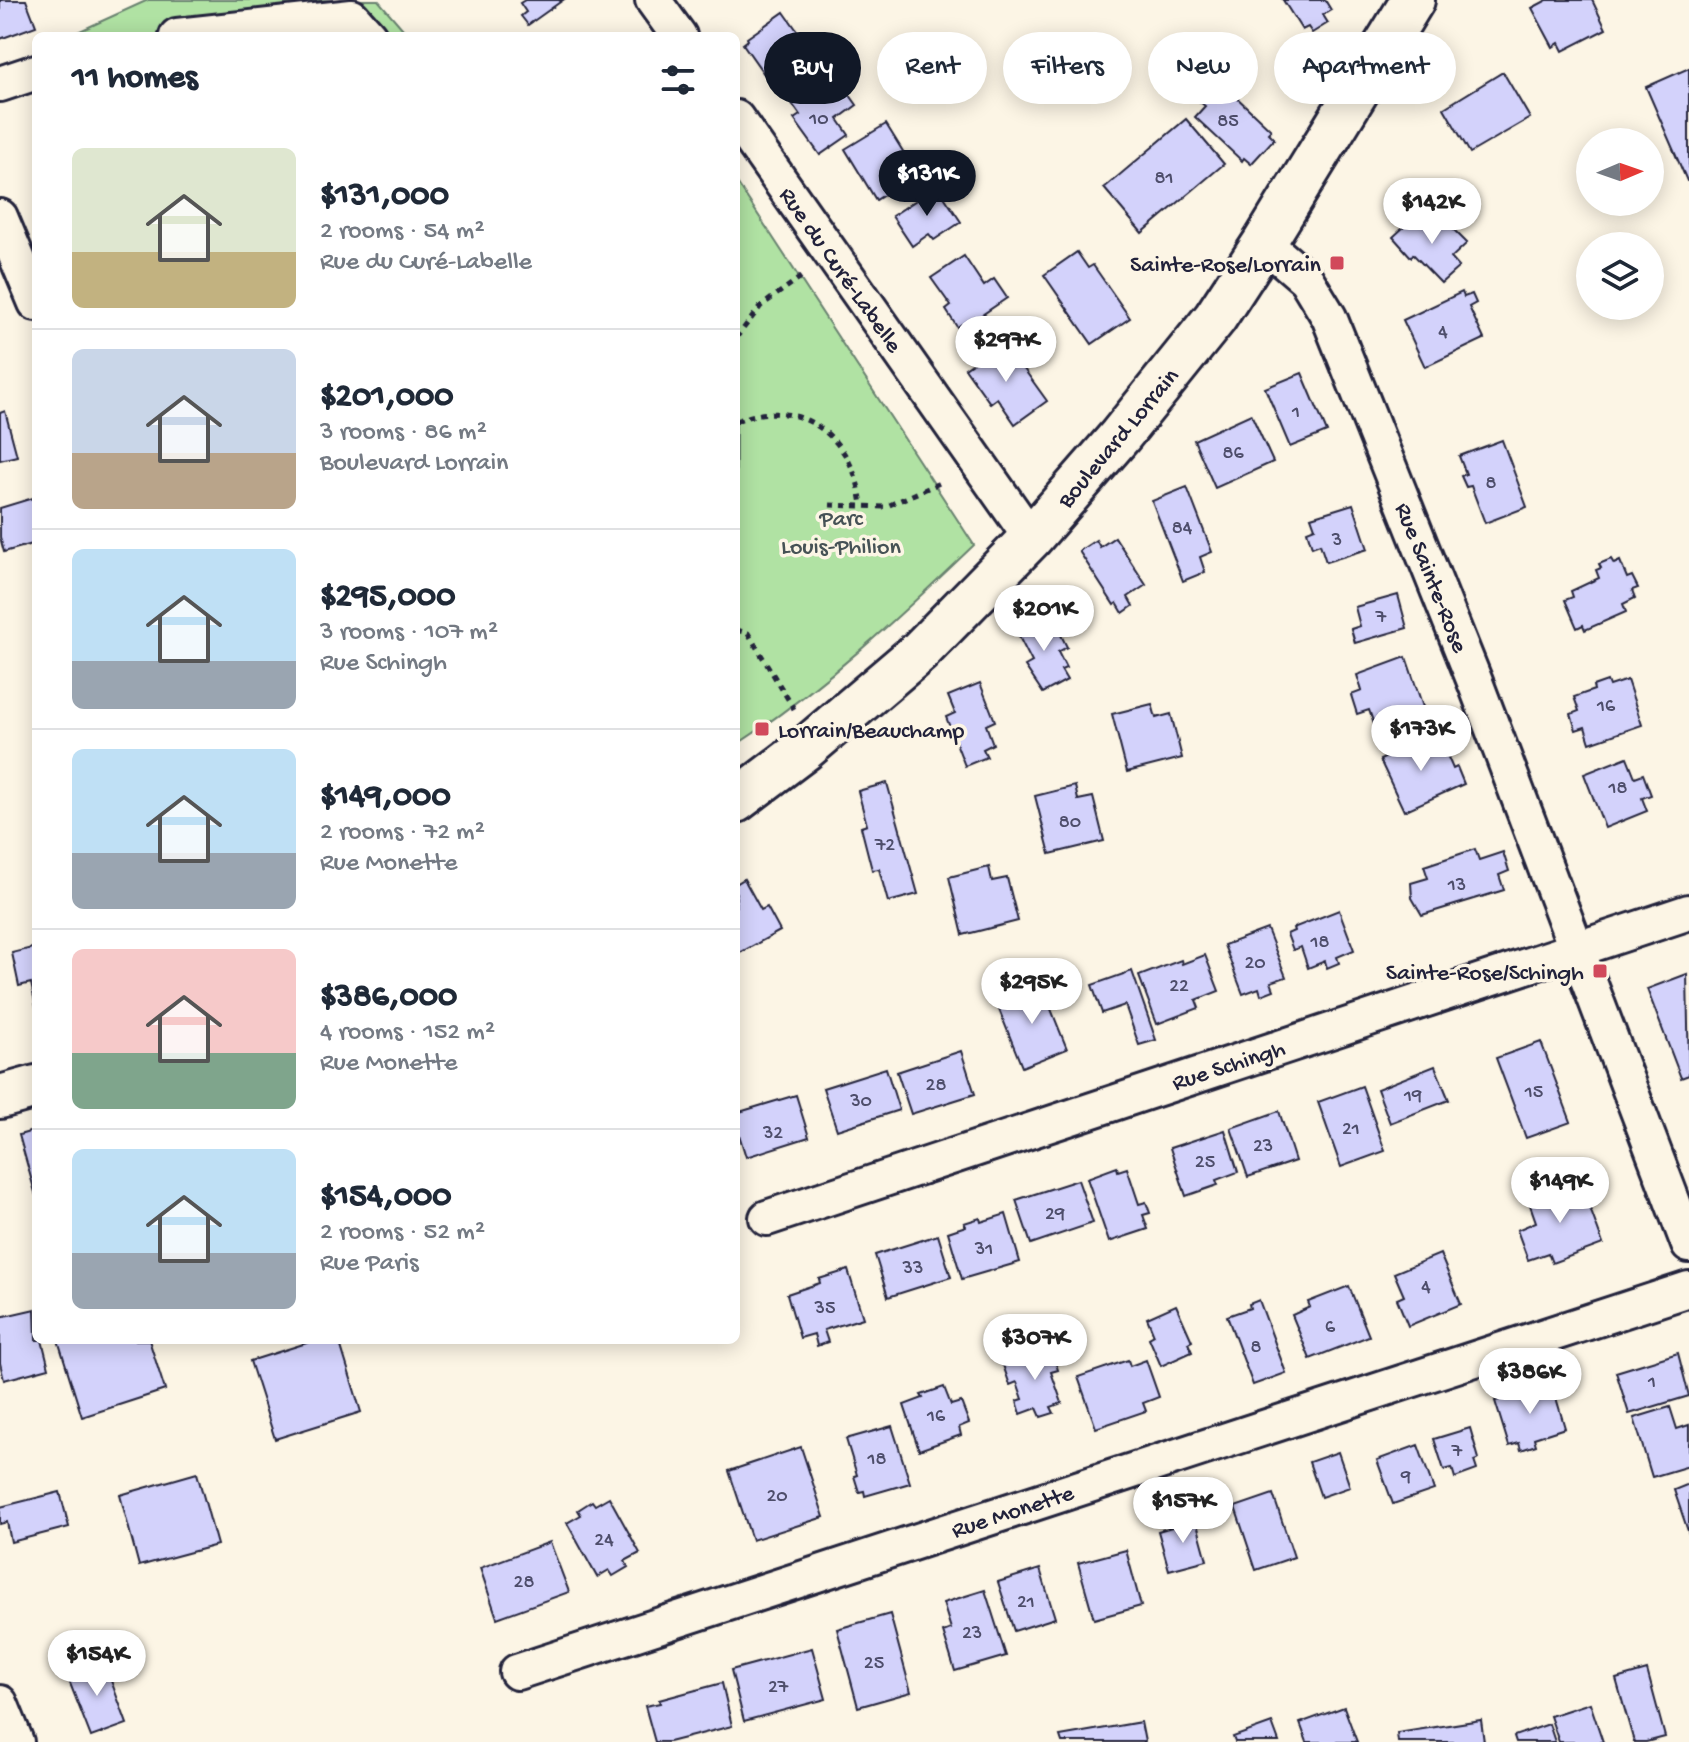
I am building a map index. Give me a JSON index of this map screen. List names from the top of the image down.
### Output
{
  "streets": {
    "main road": ["Boulevard Lorrain"],
    "street": [
      "Rue du Curé-Labelle",
      "Rue Sainte-Rose",
      "Rue Schingh",
      "Rue Monette"
    ]
  },
  "crossings": [
    ["Rue du Curé-Labelle", "Boulevard Lorrain"],
    ["Boulevard Lorrain", "Rue Sainte-Rose"],
    ["Rue Sainte-Rose", "Rue Schingh"]
  ],
  "parks": ["Parc Louis-Philion"],
  "places": {
    "transit": ["Sainte-Rose/Lorrain", "Lorrain/Beauchamp", "Sainte-Rose/Schingh"]
  },
  "house_numbers": [
    "10",
    "85",
    "81",
    "4",
    "1",
    "86",
    "8",
    "84",
    "3",
    "7",
    "16",
    "18",
    "80",
    "72",
    "13",
    "18",
    "20",
    "22",
    "28",
    "15",
    "19",
    "30",
    "21",
    "32",
    "23",
    "25",
    "29",
    "31",
    "33",
    "4",
    "35",
    "6",
    "8",
    "1",
    "16",
    "7",
    "18",
    "9",
    "20",
    "24",
    "28",
    "21",
    "23",
    "25",
    "27"
  ],
  "north": "right",
  "page": {
    "chip": [
      "Buy",
      "Rent",
      "Filters",
      "New",
      "Apartment"
    ],
    "heading": "11 homes",
    "list": [
      {
        "name": "$131,000",
        "note": "2 rooms · 54 m² · Rue du Curé-Labelle"
      },
      {
        "name": "$201,000",
        "note": "3 rooms · 86 m² · Boulevard Lorrain"
      },
      {
        "name": "$295,000",
        "note": "3 rooms · 107 m² · Rue Schingh"
      },
      {
        "name": "$149,000",
        "note": "2 rooms · 72 m² · Rue Monette"
      },
      {
        "name": "$386,000",
        "note": "4 rooms · 152 m² · Rue Monette"
      },
      {
        "name": "$154,000",
        "note": "2 rooms · 52 m² · Rue Paris"
      }
    ],
    "price": [
      "$131K",
      "$142K",
      "$297K",
      "$201K",
      "$173K",
      "$295K",
      "$149K",
      "$307K",
      "$386K",
      "$157K",
      "$154K"
    ]
  }
}
